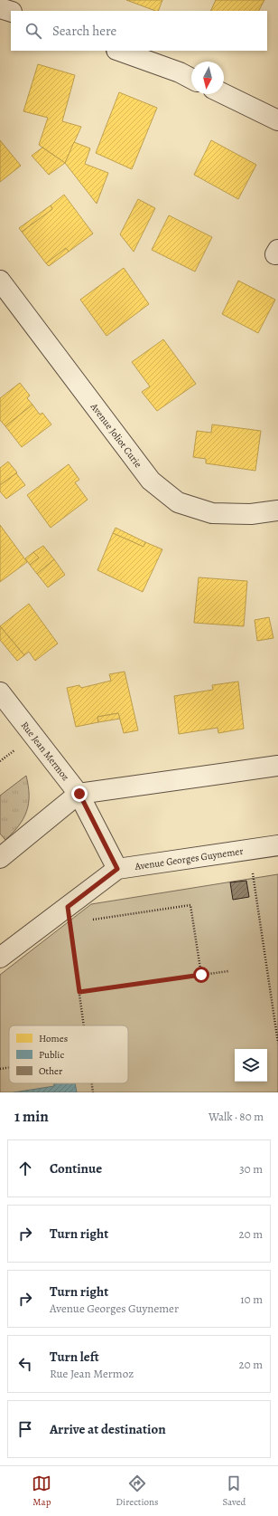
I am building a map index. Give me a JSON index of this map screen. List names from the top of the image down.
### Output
{
  "streets": {
    "street": ["Avenue Joliot Curie", "Rue Jean Mermoz", "Avenue Georges Guynemer"]
  },
  "crossings": [
    ["Rue Jean Mermoz", "Avenue Georges Guynemer"]
  ],
  "legend": ["Homes", "Public", "Other"],
  "north": "bottom",
  "page": {
    "search": "Search here",
    "heading": ["1 min", "Walk · 80 m"],
    "list": [
      ["Continue", "30 m"],
      ["Turn right", "20 m"],
      ["Turn right", "Avenue Georges Guynemer", "10 m"],
      ["Turn left", "Rue Jean Mermoz", "20 m"],
      "Arrive at destination"
    ],
    "nav": ["Map", "Directions", "Saved"]
  }
}
